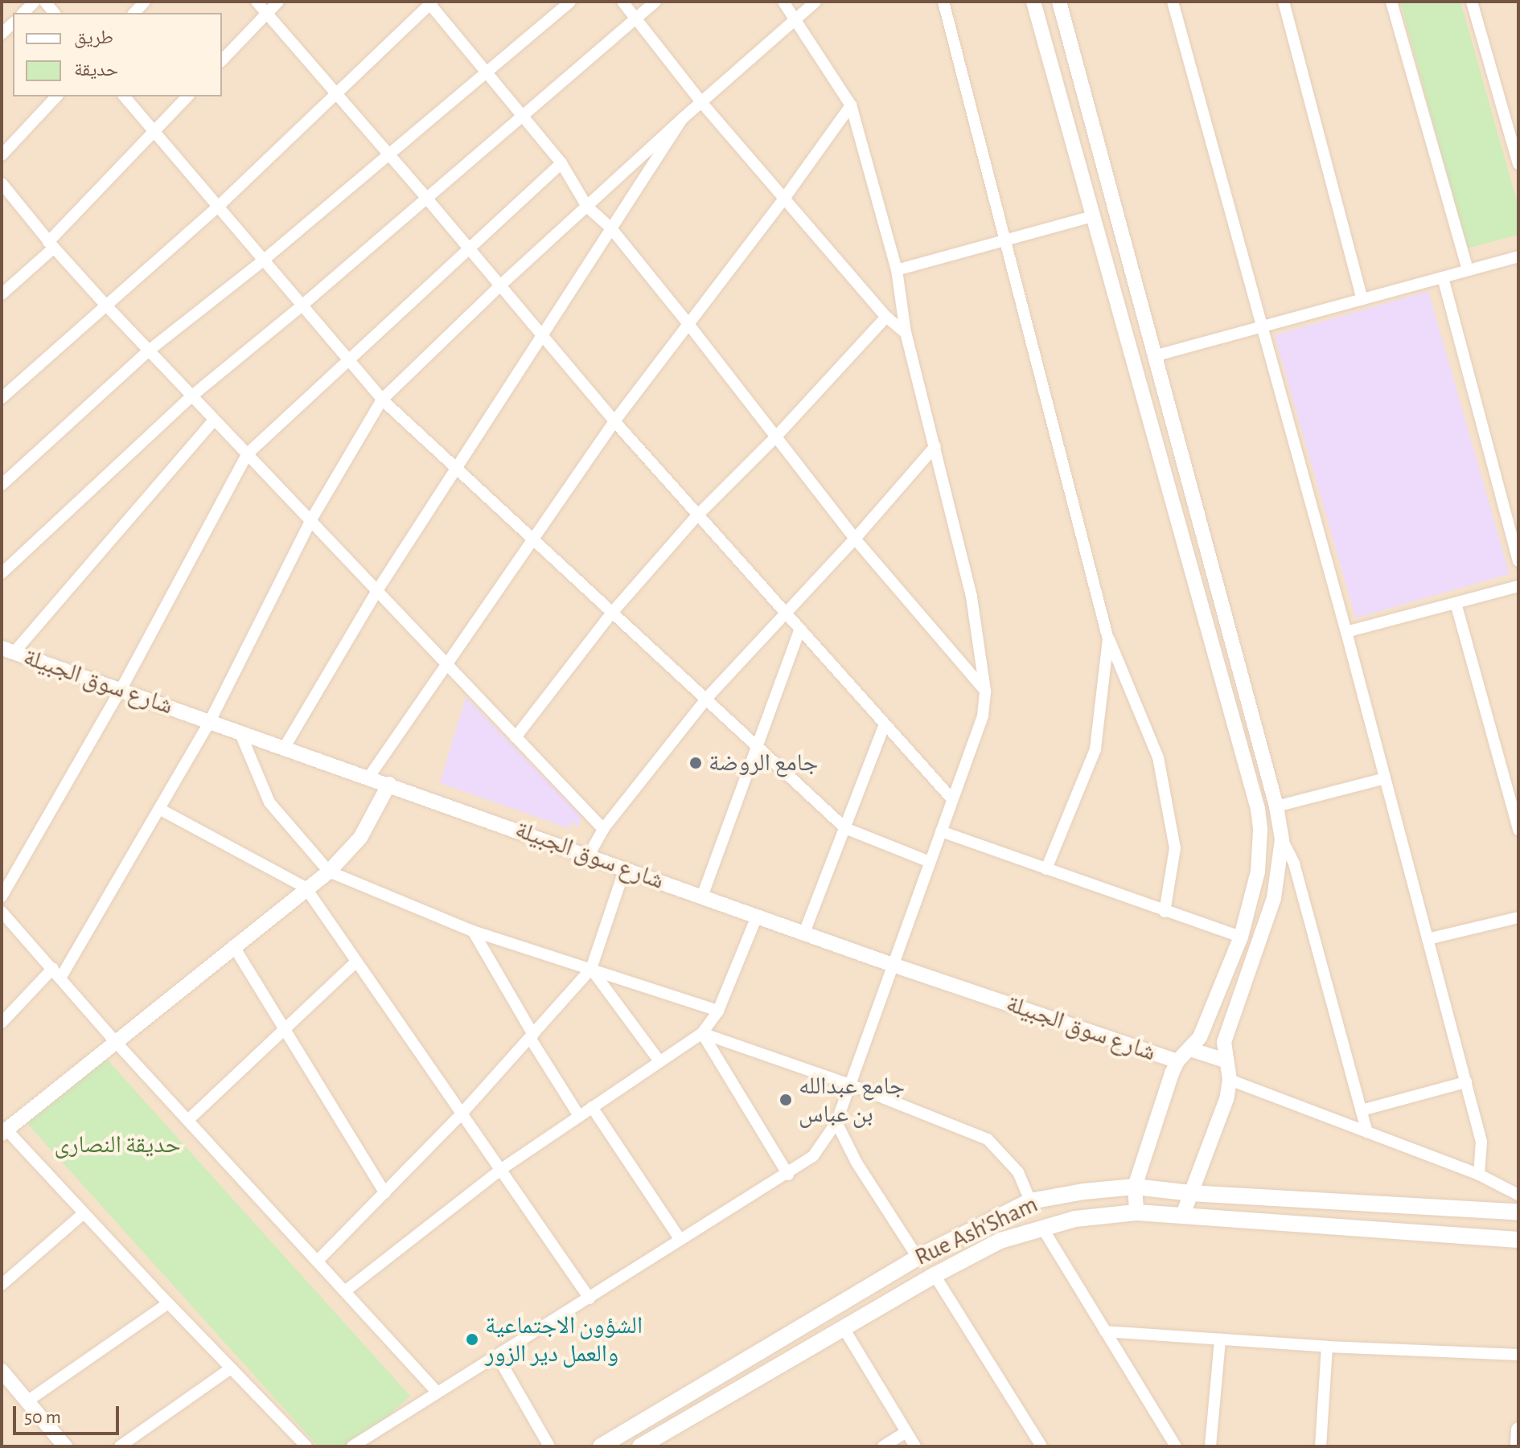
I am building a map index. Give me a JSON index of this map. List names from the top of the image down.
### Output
{
  "streets": {
    "main road": ["Rue Ash'Sham"],
    "street": ["شارع سوق الجبيلة"]
  },
  "parks": ["حديقة النصارى"],
  "places": ["جامع الروضة", "جامع عبدالله بن عباس", "الشؤون الاجتماعية والعمل دير الزور"],
  "legend": ["طريق", "حديقة"],
  "scale_bar": "50 m"
}
